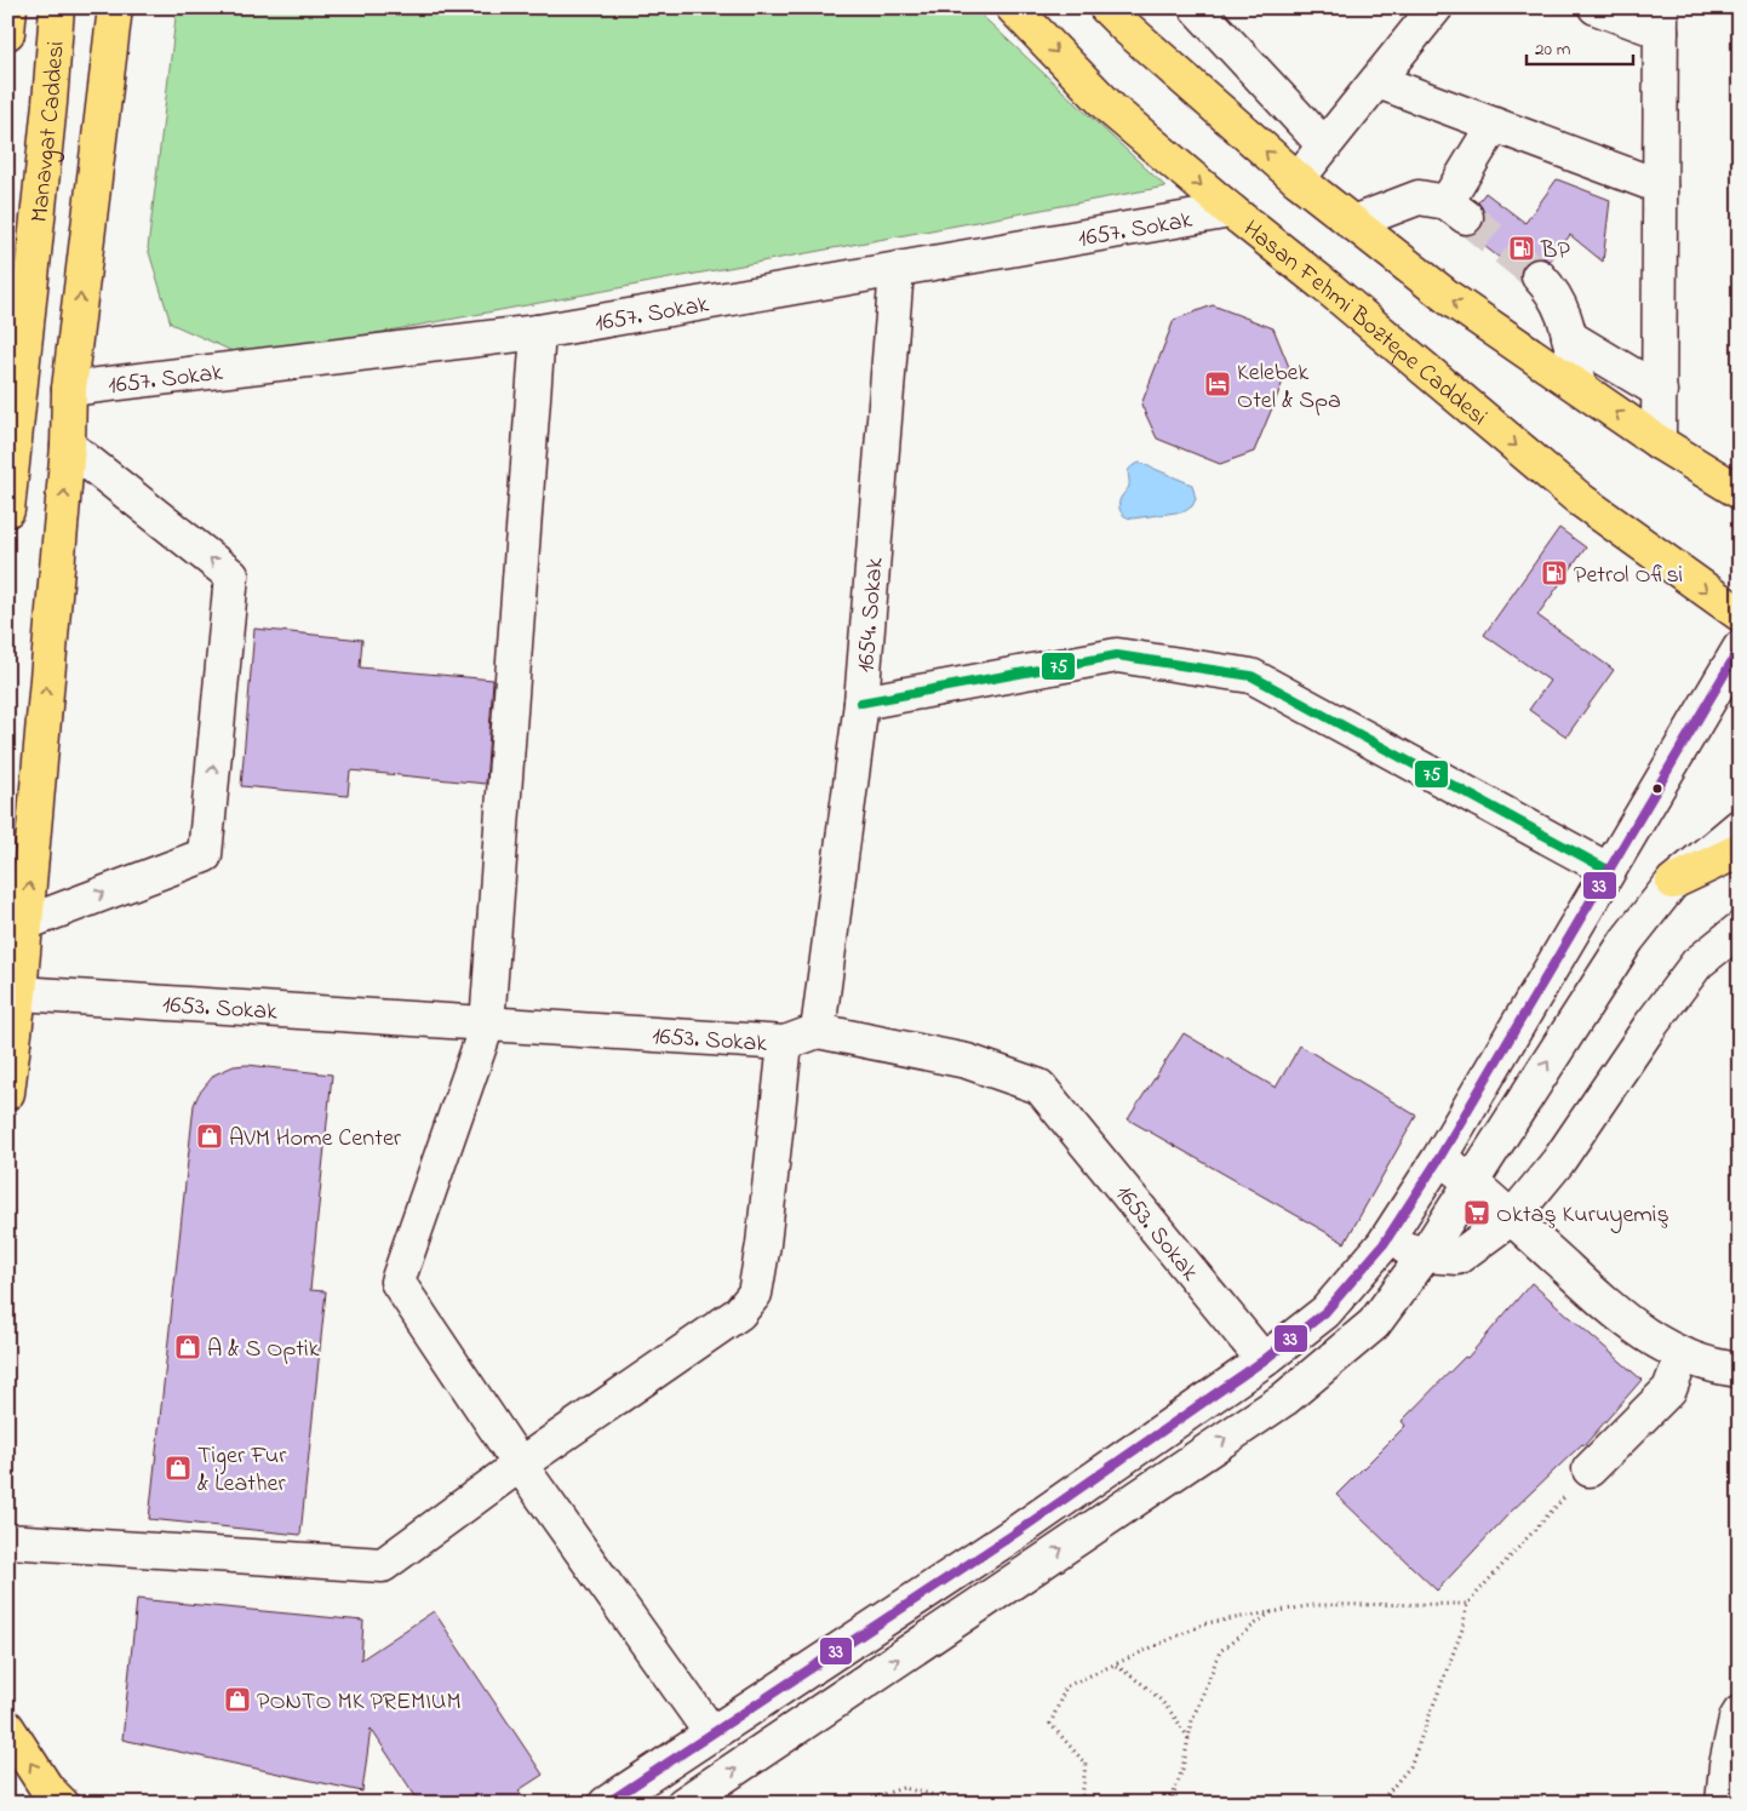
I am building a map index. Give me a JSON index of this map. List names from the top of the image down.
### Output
{
  "streets": {
    "main road": ["Manavgat Caddesi", "Hasan Fehmi Boztepe Caddesi"],
    "street": ["1657. Sokak", "1654. Sokak", "1653. Sokak"]
  },
  "crossings": [
    ["1657. Sokak", "Hasan Fehmi Boztepe Caddesi"],
    ["1657. Sokak", "1654. Sokak"],
    ["1654. Sokak", "1653. Sokak"]
  ],
  "places": {
    "fuel station": ["BP", "Petrol Ofisi"],
    "hotel": ["Kelebek Otel & Spa"],
    "shop": [
      "AVM Home Center",
      "A & S Optik",
      "Tiger Fur & Leather",
      "PONTO MK PREMIUM"
    ],
    "supermarket": ["Oktaş Kuruyemiş"]
  },
  "lines": ["transit line 33", "transit line 75"],
  "scale_bar": "20 m"
}
